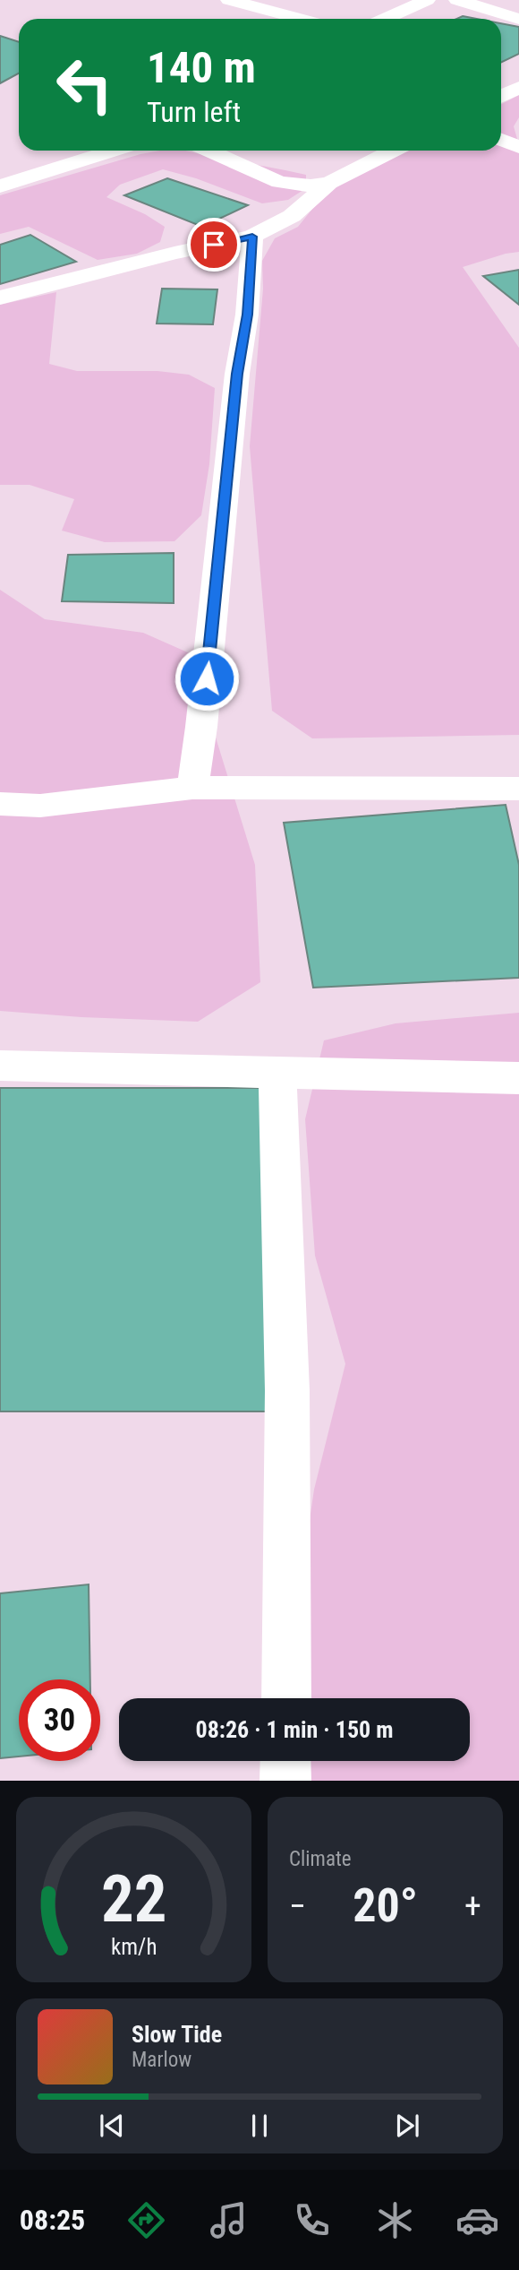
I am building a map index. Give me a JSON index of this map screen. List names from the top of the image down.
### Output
{
  "page": {
    "turn": ["140 m", "Turn left"],
    "limit": "30",
    "trip": "08:26 · 1 min · 150 m",
    "tile": "Climate",
    "heat": ["−", "20°", "+"],
    "song": ["Slow Tide", "Marlow"],
    "tabs": "08:25",
    "gauge": ["22", "km/h"]
  }
}
